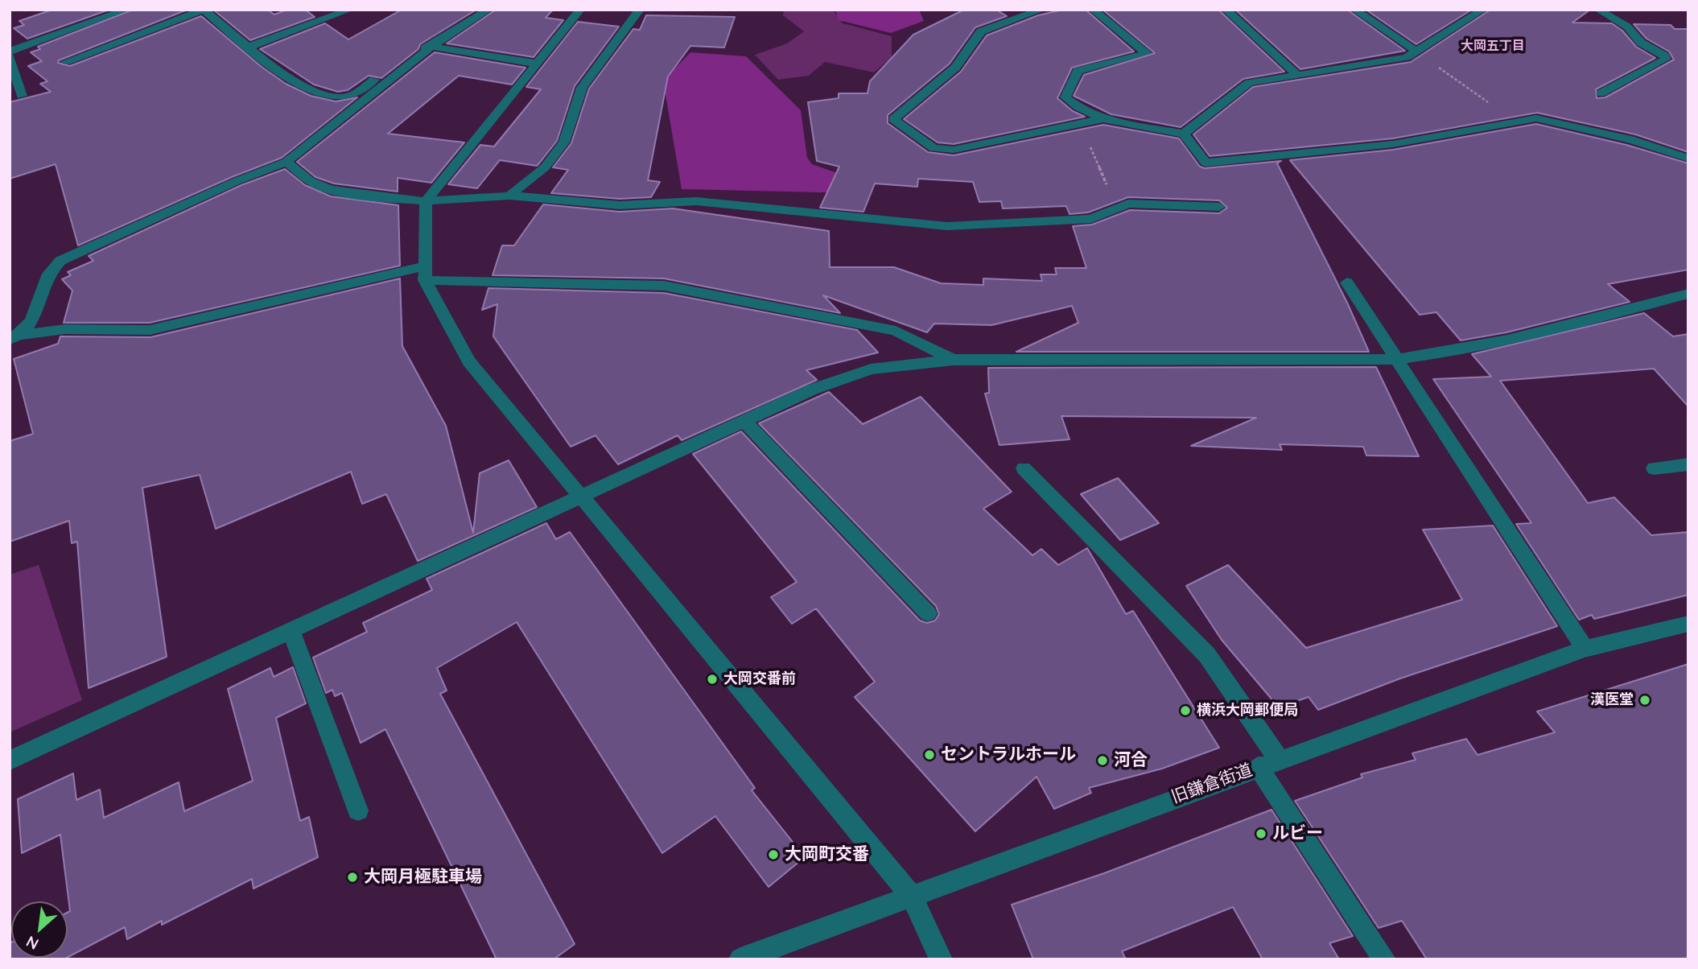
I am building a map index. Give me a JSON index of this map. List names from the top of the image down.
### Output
{
  "streets": {
    "street": ["旧鎌倉街道"]
  },
  "districts": ["大岡五丁目"],
  "places": [
    "大岡交番前",
    "漢医堂",
    "横浜大岡郵便局",
    "セントラルホール",
    "河合",
    "ルビー",
    "大岡町交番",
    "大岡月極駐車場"
  ],
  "north": "bottom left"
}
